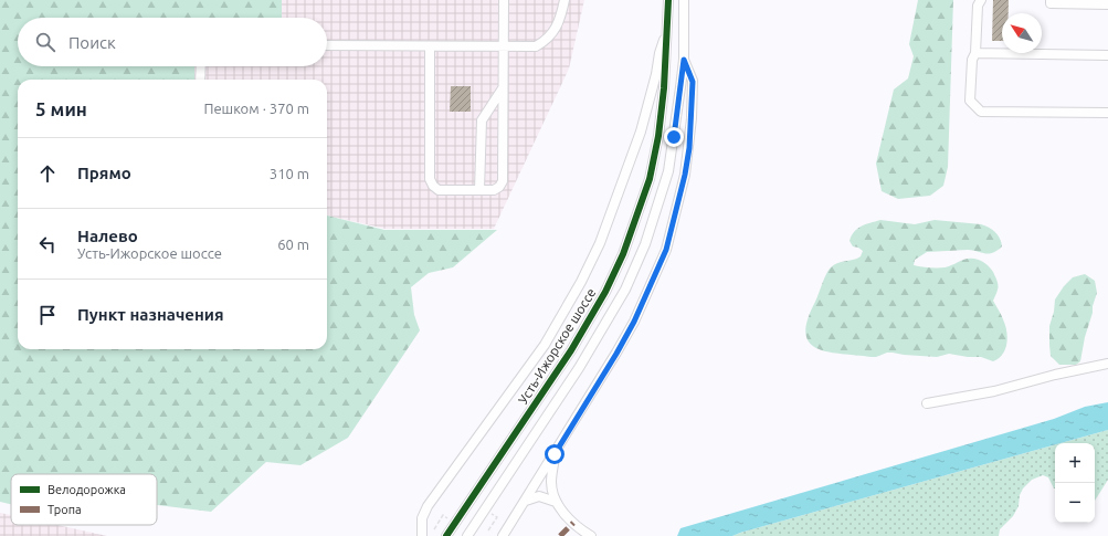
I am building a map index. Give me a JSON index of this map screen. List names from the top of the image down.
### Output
{
  "streets": {
    "street": ["Усть-Ижорское шоссе"]
  },
  "legend": ["Велодорожка", "Тропа"],
  "north": "top left",
  "page": {
    "search": "Поиск",
    "heading": ["5 мин", "Пешком · 370 m"],
    "list": [
      ["Прямо", "310 m"],
      ["Налево", "Усть-Ижорское шоссе", "60 m"],
      "Пункт назначения"
    ],
    "map_buttons": ["+", "−"]
  }
}
